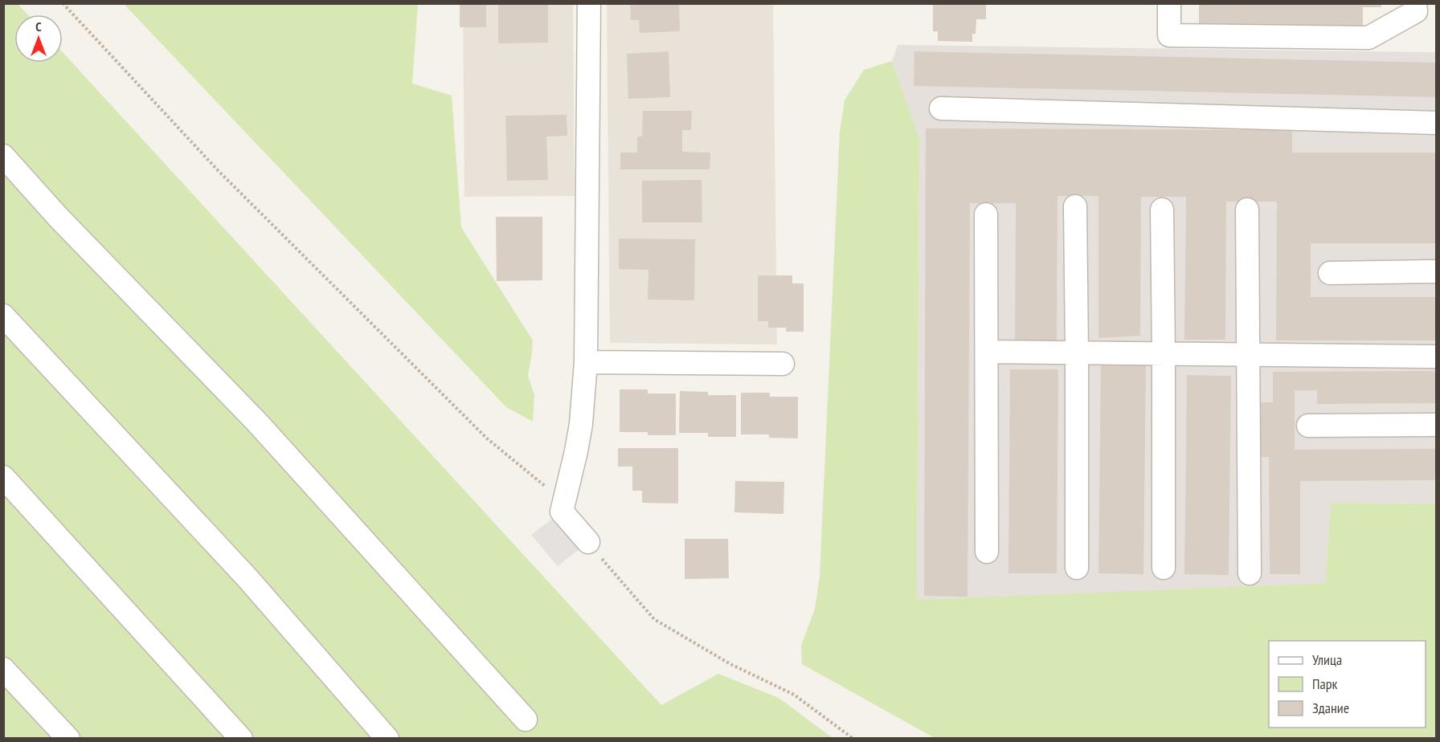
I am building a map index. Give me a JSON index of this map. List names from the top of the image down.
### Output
{
  "legend": ["Улица", "Парк", "Здание"],
  "north": "top"
}
